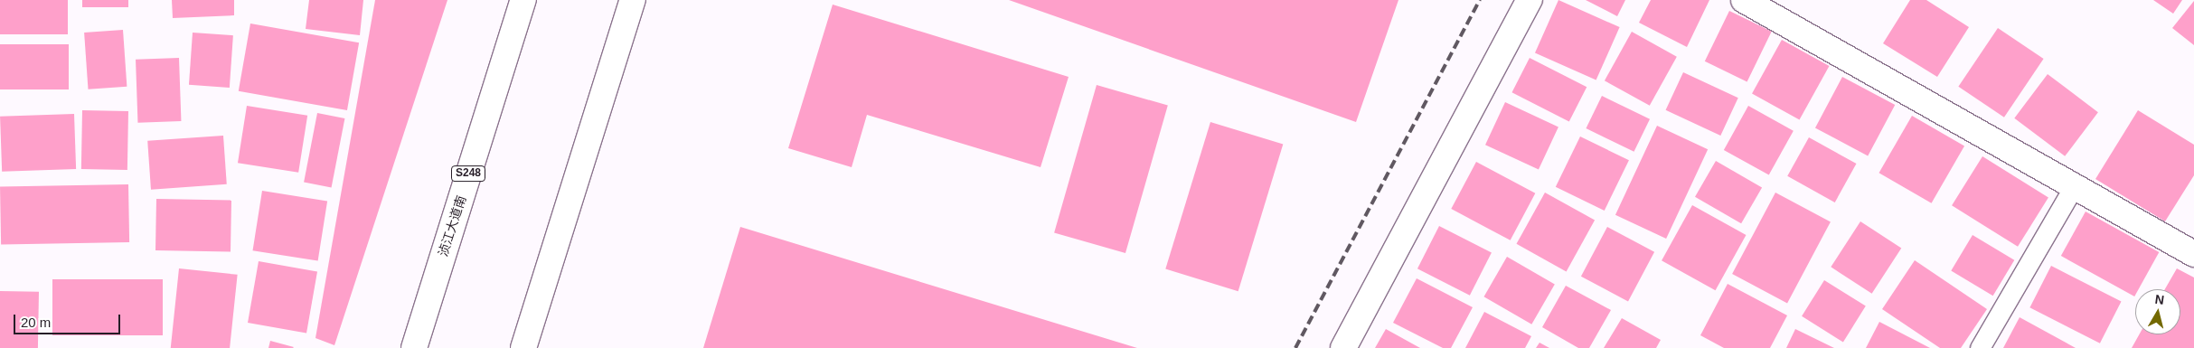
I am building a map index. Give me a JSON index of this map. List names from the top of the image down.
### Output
{
  "streets": {
    "street": ["S248", "浈江大道南"]
  },
  "scale_bar": "20 m",
  "north": "top"
}
